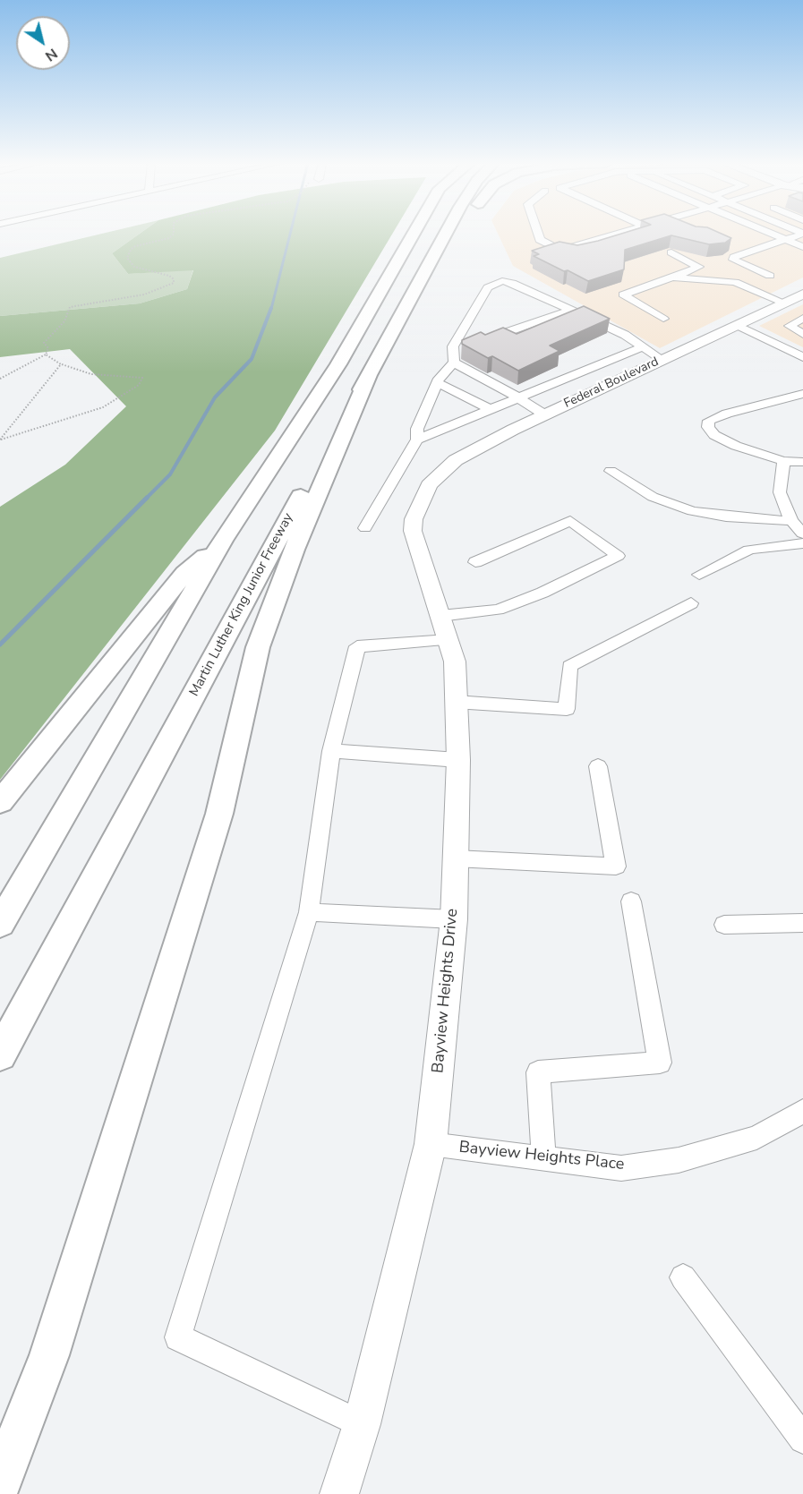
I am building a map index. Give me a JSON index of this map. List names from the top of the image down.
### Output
{
  "streets": {
    "highway": ["Martin Luther King Junior Freeway"],
    "main road": ["Federal Boulevard", "Bayview Heights Drive"],
    "street": ["Bayview Heights Place"]
  },
  "crossings": [
    ["Federal Boulevard", "Bayview Heights Drive"],
    ["Bayview Heights Drive", "Bayview Heights Place"]
  ],
  "north": "bottom right"
}
